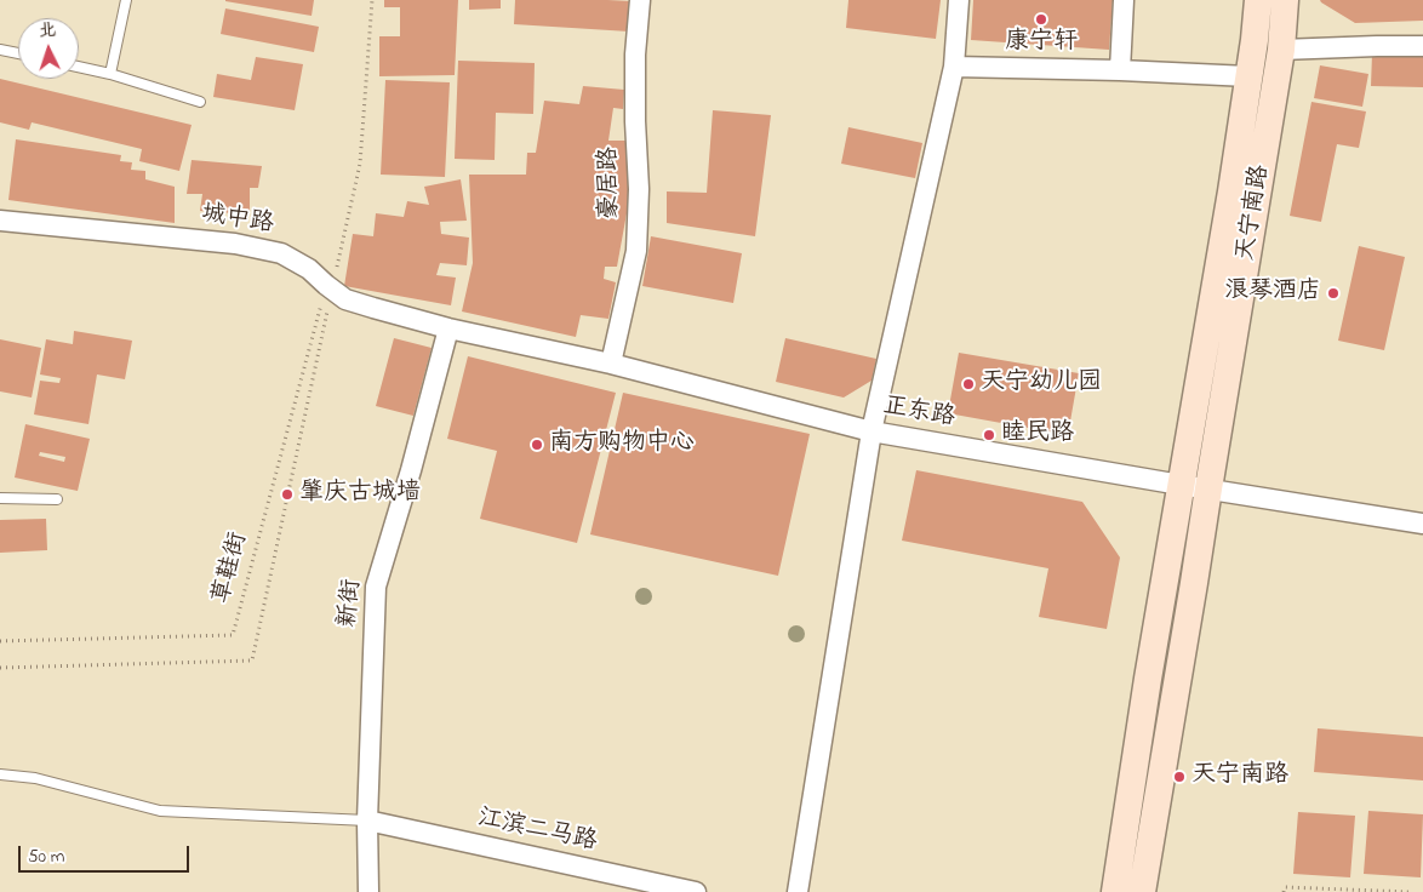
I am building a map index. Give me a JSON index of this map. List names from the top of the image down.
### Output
{
  "streets": {
    "main road": ["天宁南路"],
    "street": [
      "豪居路",
      "城中路",
      "正东路",
      "新街",
      "江滨二马路"
    ],
    "path": ["草鞋街"]
  },
  "crossings": [
    ["豪居路", "正东路"],
    ["天宁南路", "正东路"],
    ["城中路", "正东路"],
    ["城中路", "草鞋街"],
    ["城中路", "新街"],
    ["正东路", "新街"],
    ["新街", "江滨二马路"]
  ],
  "places": [
    "康宁轩",
    "浪琴酒店",
    "天宁幼儿园",
    "睦民路",
    "南方购物中心",
    "肇庆古城墙",
    "天宁南路"
  ],
  "scale_bar": "50 m",
  "north": "top"
}
